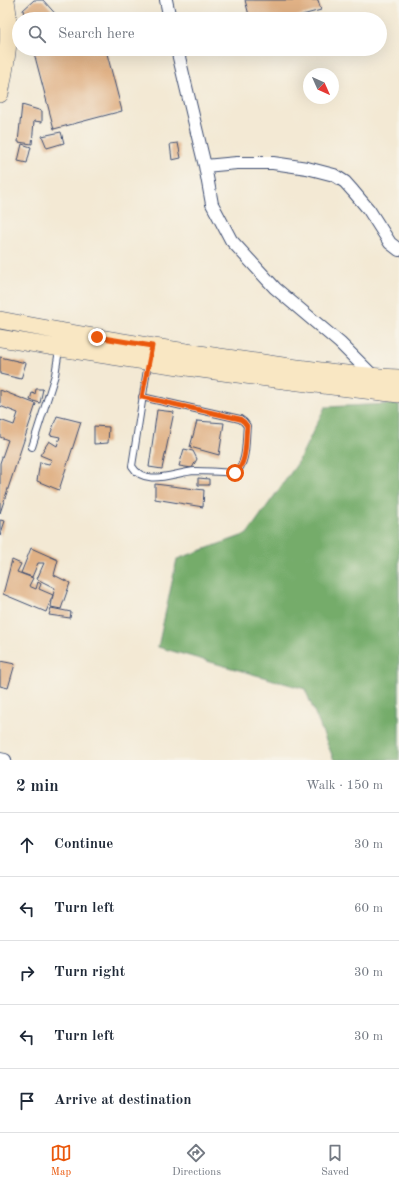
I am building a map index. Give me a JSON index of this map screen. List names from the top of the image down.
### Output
{
  "north": "bottom right",
  "page": {
    "search": "Search here",
    "heading": ["2 min", "Walk · 150 m"],
    "list": [
      ["Continue", "30 m"],
      ["Turn left", "60 m"],
      ["Turn right", "30 m"],
      ["Turn left", "30 m"],
      "Arrive at destination"
    ],
    "nav": ["Map", "Directions", "Saved"]
  }
}
